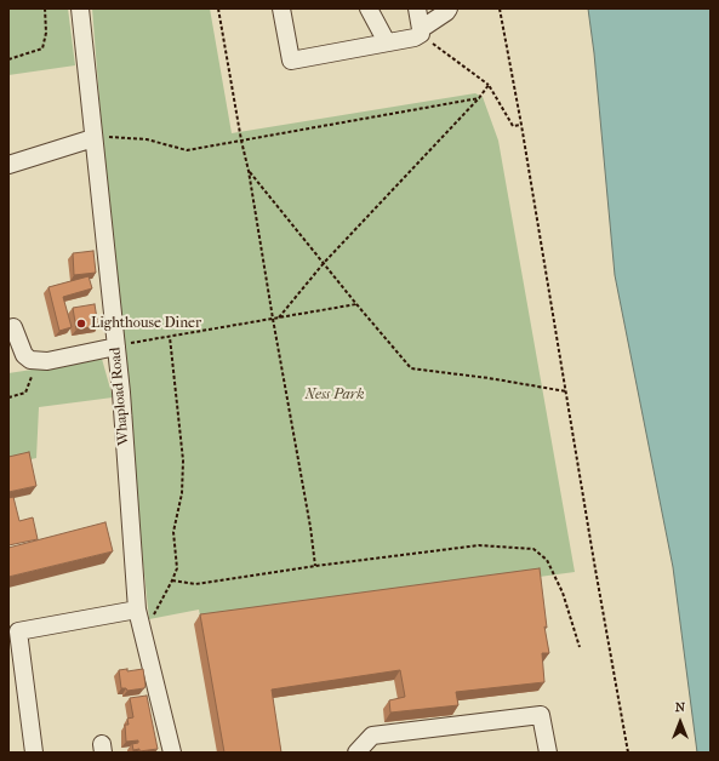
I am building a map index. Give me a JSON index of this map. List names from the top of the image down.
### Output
{
  "streets": {
    "street": ["Whapload Road"]
  },
  "parks": ["Ness Park"],
  "places": ["Lighthouse Diner"],
  "north": "top"
}
